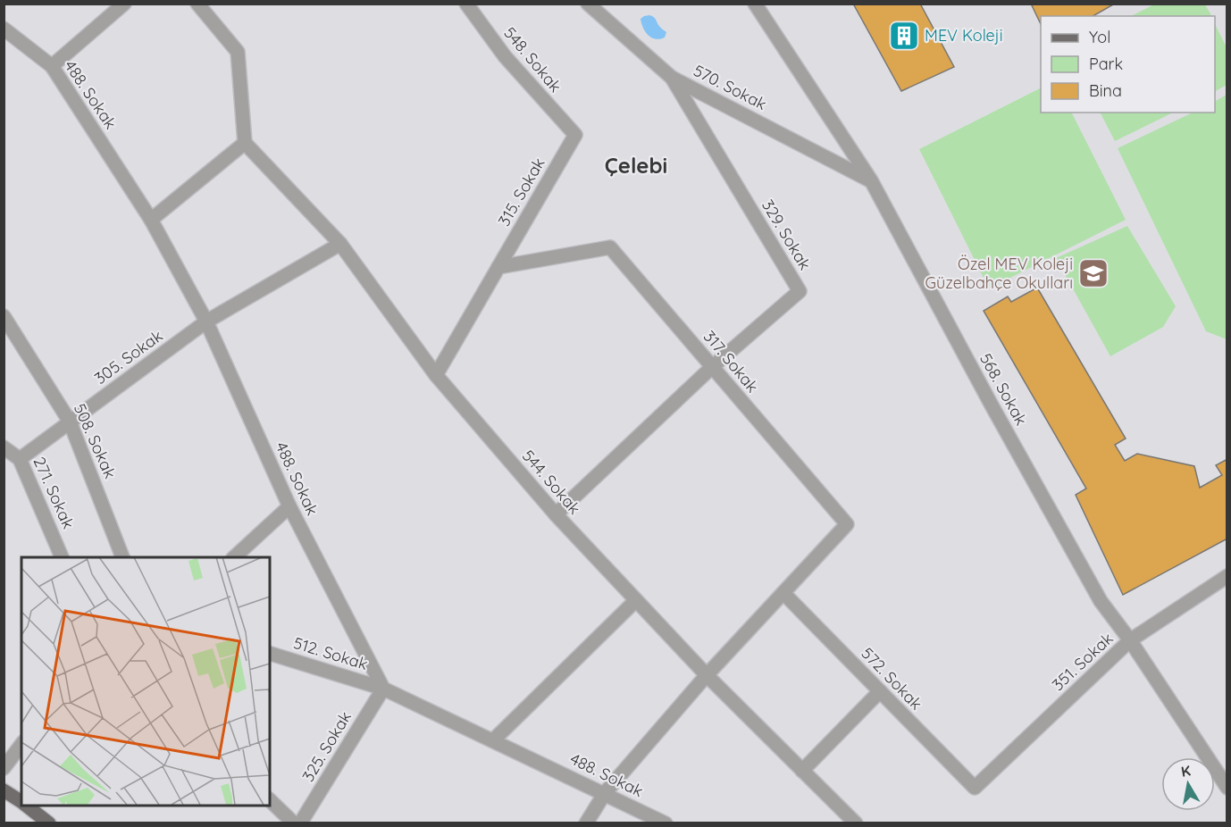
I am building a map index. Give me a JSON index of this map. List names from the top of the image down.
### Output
{
  "streets": {
    "street": [
      "548. Sokak",
      "570. Sokak",
      "488. Sokak",
      "315. Sokak",
      "329. Sokak",
      "305. Sokak",
      "317. Sokak",
      "568. Sokak",
      "508. Sokak",
      "544. Sokak",
      "271. Sokak",
      "512. Sokak",
      "351. Sokak",
      "572. Sokak",
      "325. Sokak"
    ]
  },
  "crossings": [
    ["548. Sokak", "315. Sokak"],
    ["570. Sokak", "329. Sokak"],
    ["570. Sokak", "568. Sokak"],
    ["488. Sokak", "305. Sokak"],
    ["488. Sokak", "317. Sokak"],
    ["488. Sokak", "512. Sokak"],
    ["488. Sokak", "325. Sokak"],
    ["315. Sokak", "317. Sokak"],
    ["329. Sokak", "317. Sokak"],
    ["329. Sokak", "544. Sokak"],
    ["305. Sokak", "508. Sokak"],
    ["305. Sokak", "544. Sokak"],
    ["305. Sokak", "271. Sokak"],
    ["317. Sokak", "544. Sokak"],
    ["317. Sokak", "572. Sokak"],
    ["568. Sokak", "351. Sokak"],
    ["512. Sokak", "325. Sokak"],
    ["351. Sokak", "572. Sokak"]
  ],
  "districts": ["Çelebi"],
  "places": {
    "building": ["MEV Koleji"],
    "school or university": ["Özel MEV Koleji Güzelbahçe Okulları"]
  },
  "legend": ["Yol", "Park", "Bina"],
  "north": "top"
}
